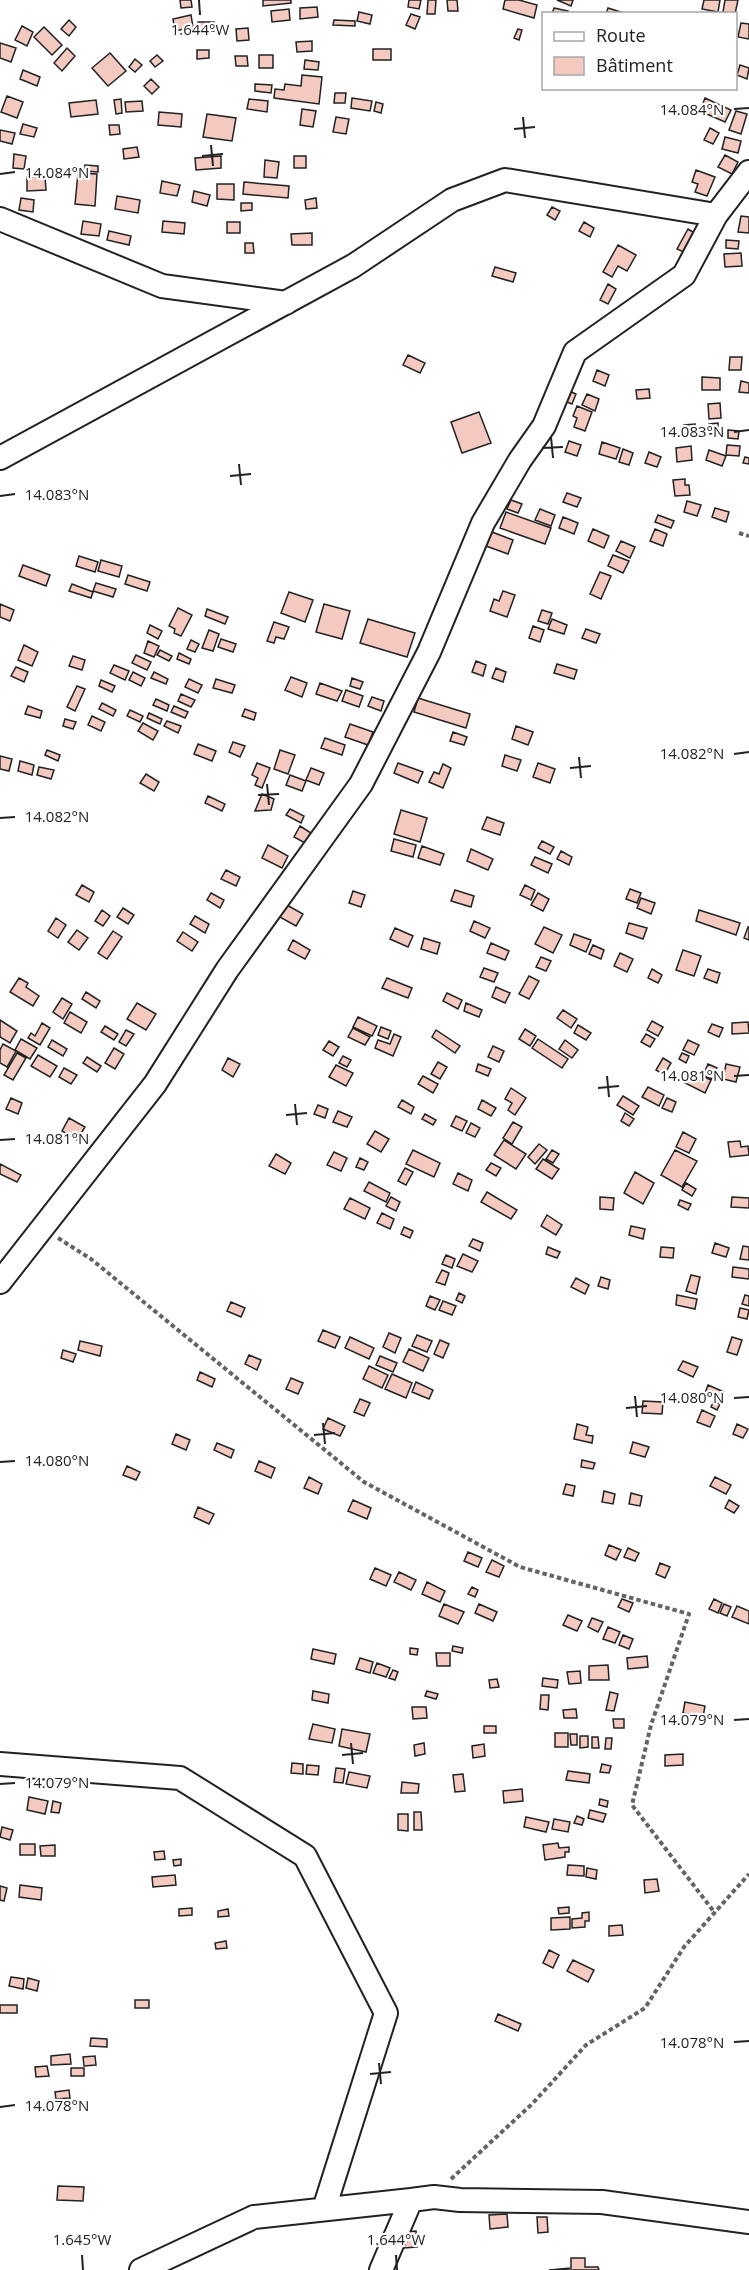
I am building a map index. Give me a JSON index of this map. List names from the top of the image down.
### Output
{
  "legend": ["Route", "Bâtiment"],
  "coordinates": [
    "1.644°W",
    "14.084°N",
    "14.083°N",
    "14.082°N",
    "14.081°N",
    "14.080°N",
    "14.079°N",
    "14.078°N",
    "1.645°W"
  ]
}
